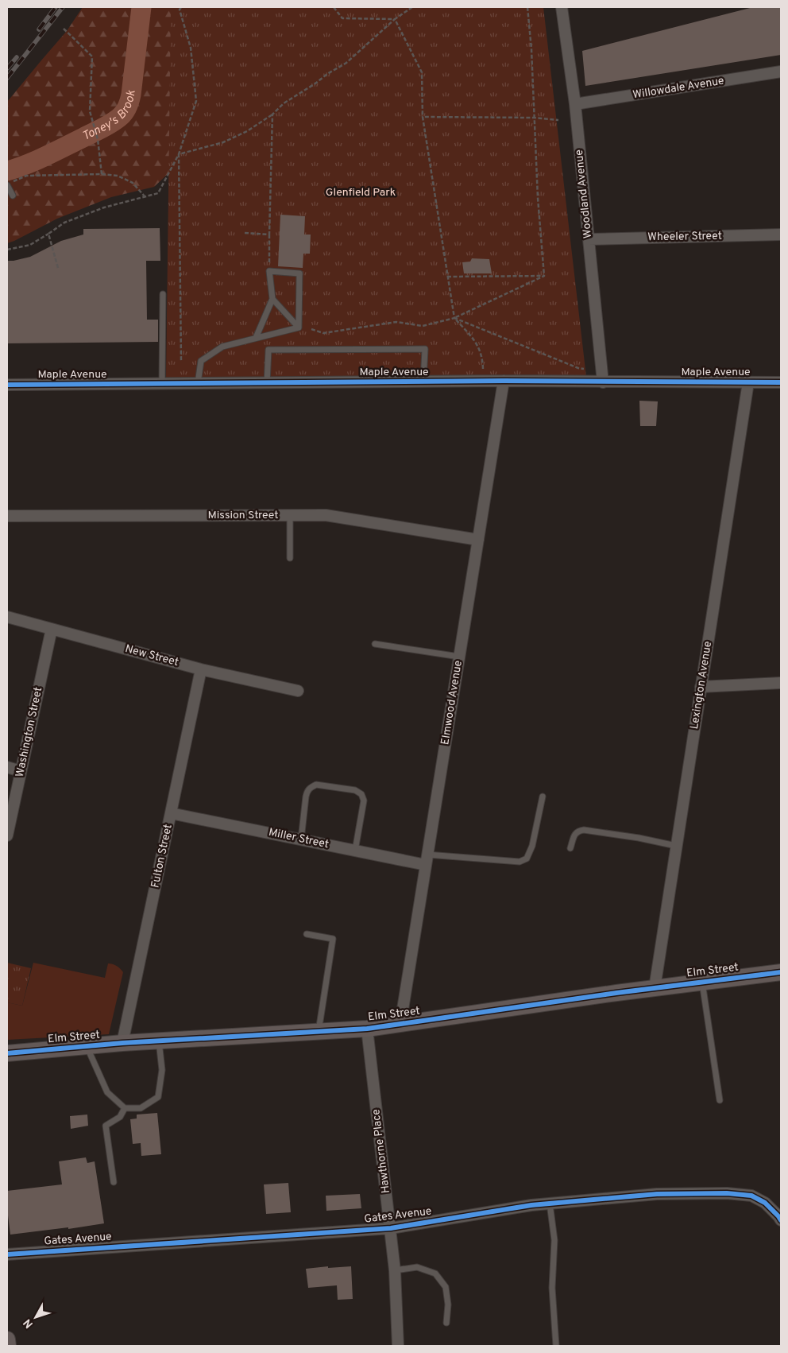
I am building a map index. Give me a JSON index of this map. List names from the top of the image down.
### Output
{
  "streets": {
    "street": [
      "Willowdale Avenue",
      "Woodland Avenue",
      "Wheeler Street",
      "Maple Avenue",
      "Mission Street",
      "New Street",
      "Lexington Avenue",
      "Elmwood Avenue",
      "Washington Street",
      "Miller Street",
      "Fulton Street",
      "Elm Street",
      "Hawthorne Place",
      "Gates Avenue"
    ]
  },
  "crossings": [
    ["Willowdale Avenue", "Woodland Avenue"],
    ["Woodland Avenue", "Wheeler Street"],
    ["Woodland Avenue", "Maple Avenue"],
    ["Maple Avenue", "Lexington Avenue"],
    ["Maple Avenue", "Elmwood Avenue"],
    ["Mission Street", "Elmwood Avenue"],
    ["New Street", "Washington Street"],
    ["New Street", "Fulton Street"],
    ["Lexington Avenue", "Elm Street"],
    ["Elmwood Avenue", "Miller Street"],
    ["Elmwood Avenue", "Elm Street"],
    ["Miller Street", "Fulton Street"],
    ["Fulton Street", "Elm Street"],
    ["Elm Street", "Hawthorne Place"],
    ["Hawthorne Place", "Gates Avenue"]
  ],
  "water": ["Toney's Brook"],
  "parks": ["Glenfield Park"],
  "north": "bottom left"
}
